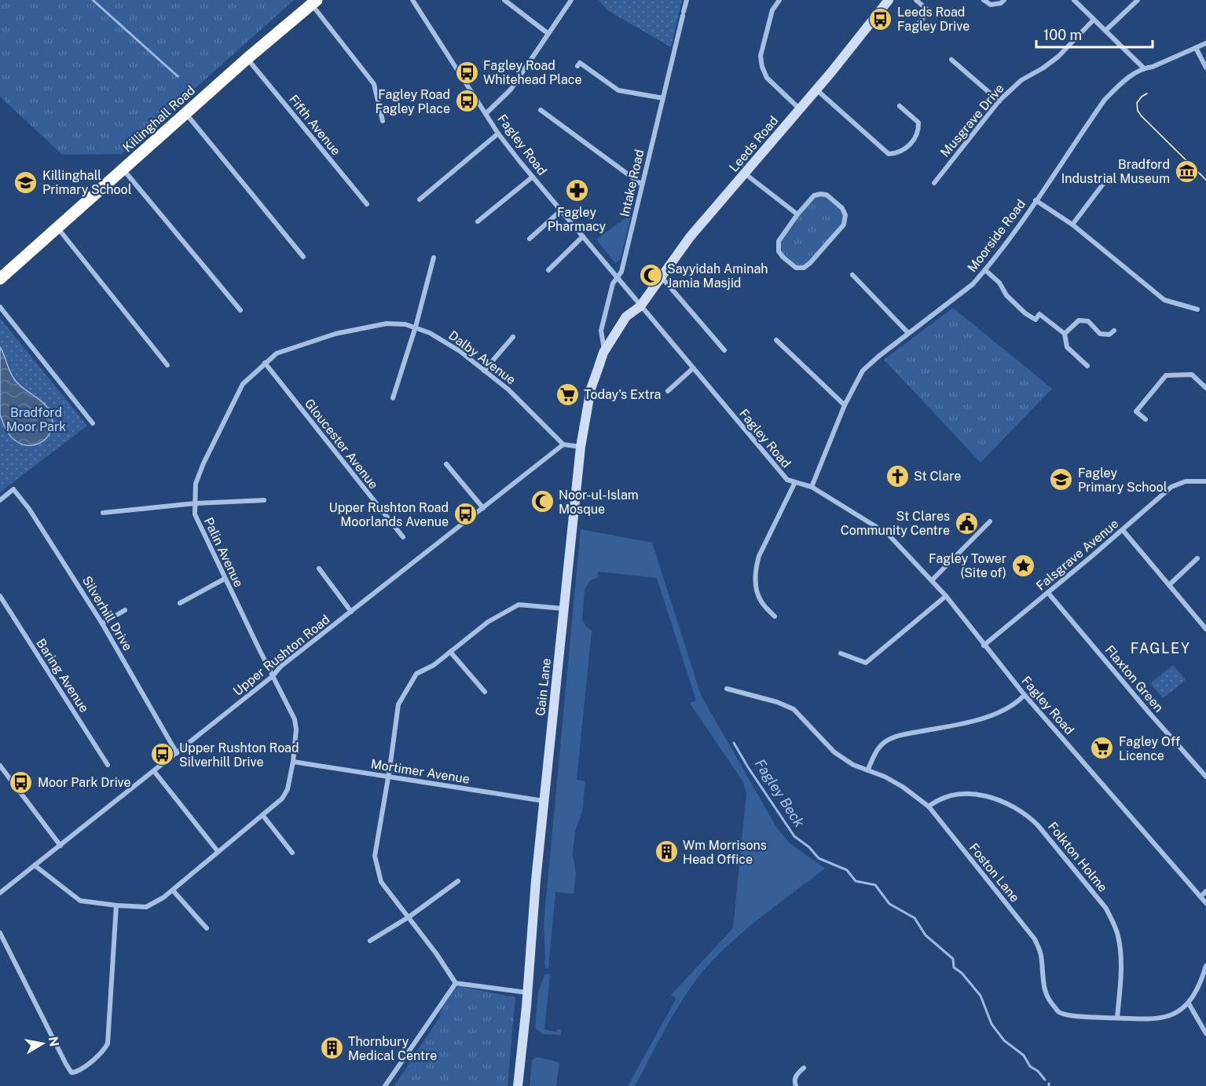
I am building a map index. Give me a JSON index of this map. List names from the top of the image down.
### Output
{
  "streets": {
    "highway": ["Killinghall Road"],
    "street": [
      "Musgrave Drive",
      "Fifth Avenue",
      "Leeds Road",
      "Fagley Road",
      "Intake Road",
      "Moorside Road",
      "Dalby Avenue",
      "Gloucester Avenue",
      "Palin Avenue",
      "Falsgrave Avenue",
      "Silverhill Drive",
      "Upper Rushton Road",
      "Baring Avenue",
      "Flaxton Green",
      "Gain Lane",
      "Mortimer Avenue",
      "Folkton Holme",
      "Foston Lane"
    ]
  },
  "crossings": [
    ["Killinghall Road", "Fifth Avenue"],
    ["Leeds Road", "Fagley Road"],
    ["Leeds Road", "Gain Lane"],
    ["Fagley Road", "Intake Road"],
    ["Fagley Road", "Moorside Road"],
    ["Fagley Road", "Falsgrave Avenue"],
    ["Fagley Road", "Gain Lane"],
    ["Intake Road", "Gain Lane"],
    ["Dalby Avenue", "Gloucester Avenue"],
    ["Dalby Avenue", "Palin Avenue"],
    ["Dalby Avenue", "Upper Rushton Road"],
    ["Gloucester Avenue", "Palin Avenue"],
    ["Palin Avenue", "Upper Rushton Road"],
    ["Palin Avenue", "Mortimer Avenue"],
    ["Falsgrave Avenue", "Flaxton Green"],
    ["Silverhill Drive", "Upper Rushton Road"],
    ["Gain Lane", "Mortimer Avenue"],
    ["Folkton Holme", "Foston Lane"]
  ],
  "districts": ["FAGLEY"],
  "water": ["Fagley Beck"],
  "parks": ["Bradford Moor Park"],
  "places": {
    "bus stop": [
      "Leeds Road Fagley Drive",
      "Fagley Road Whitehead Place",
      "Fagley Road Fagley Place",
      "Upper Rushton Road Moorlands Avenue",
      "Upper Rushton Road Silverhill Drive",
      "Moor Park Drive"
    ],
    "museum": ["Bradford Industrial Museum"],
    "school or university": ["Killinghall Primary School", "Fagley Primary School"],
    "pharmacy": ["Fagley Pharmacy"],
    "mosque": ["Sayyidah Aminah Jamia Masjid", "Noor-ul-Islam Mosque"],
    "supermarket": ["Today's Extra", "Fagley Off Licence"],
    "church": ["St Clare"],
    "public building": ["St Clares Community Centre"],
    "place": ["Fagley Tower (Site of)"],
    "building": ["Wm Morrisons Head Office", "Thornbury Medical Centre"]
  },
  "scale_bar": "100 m",
  "north": "right"
}
